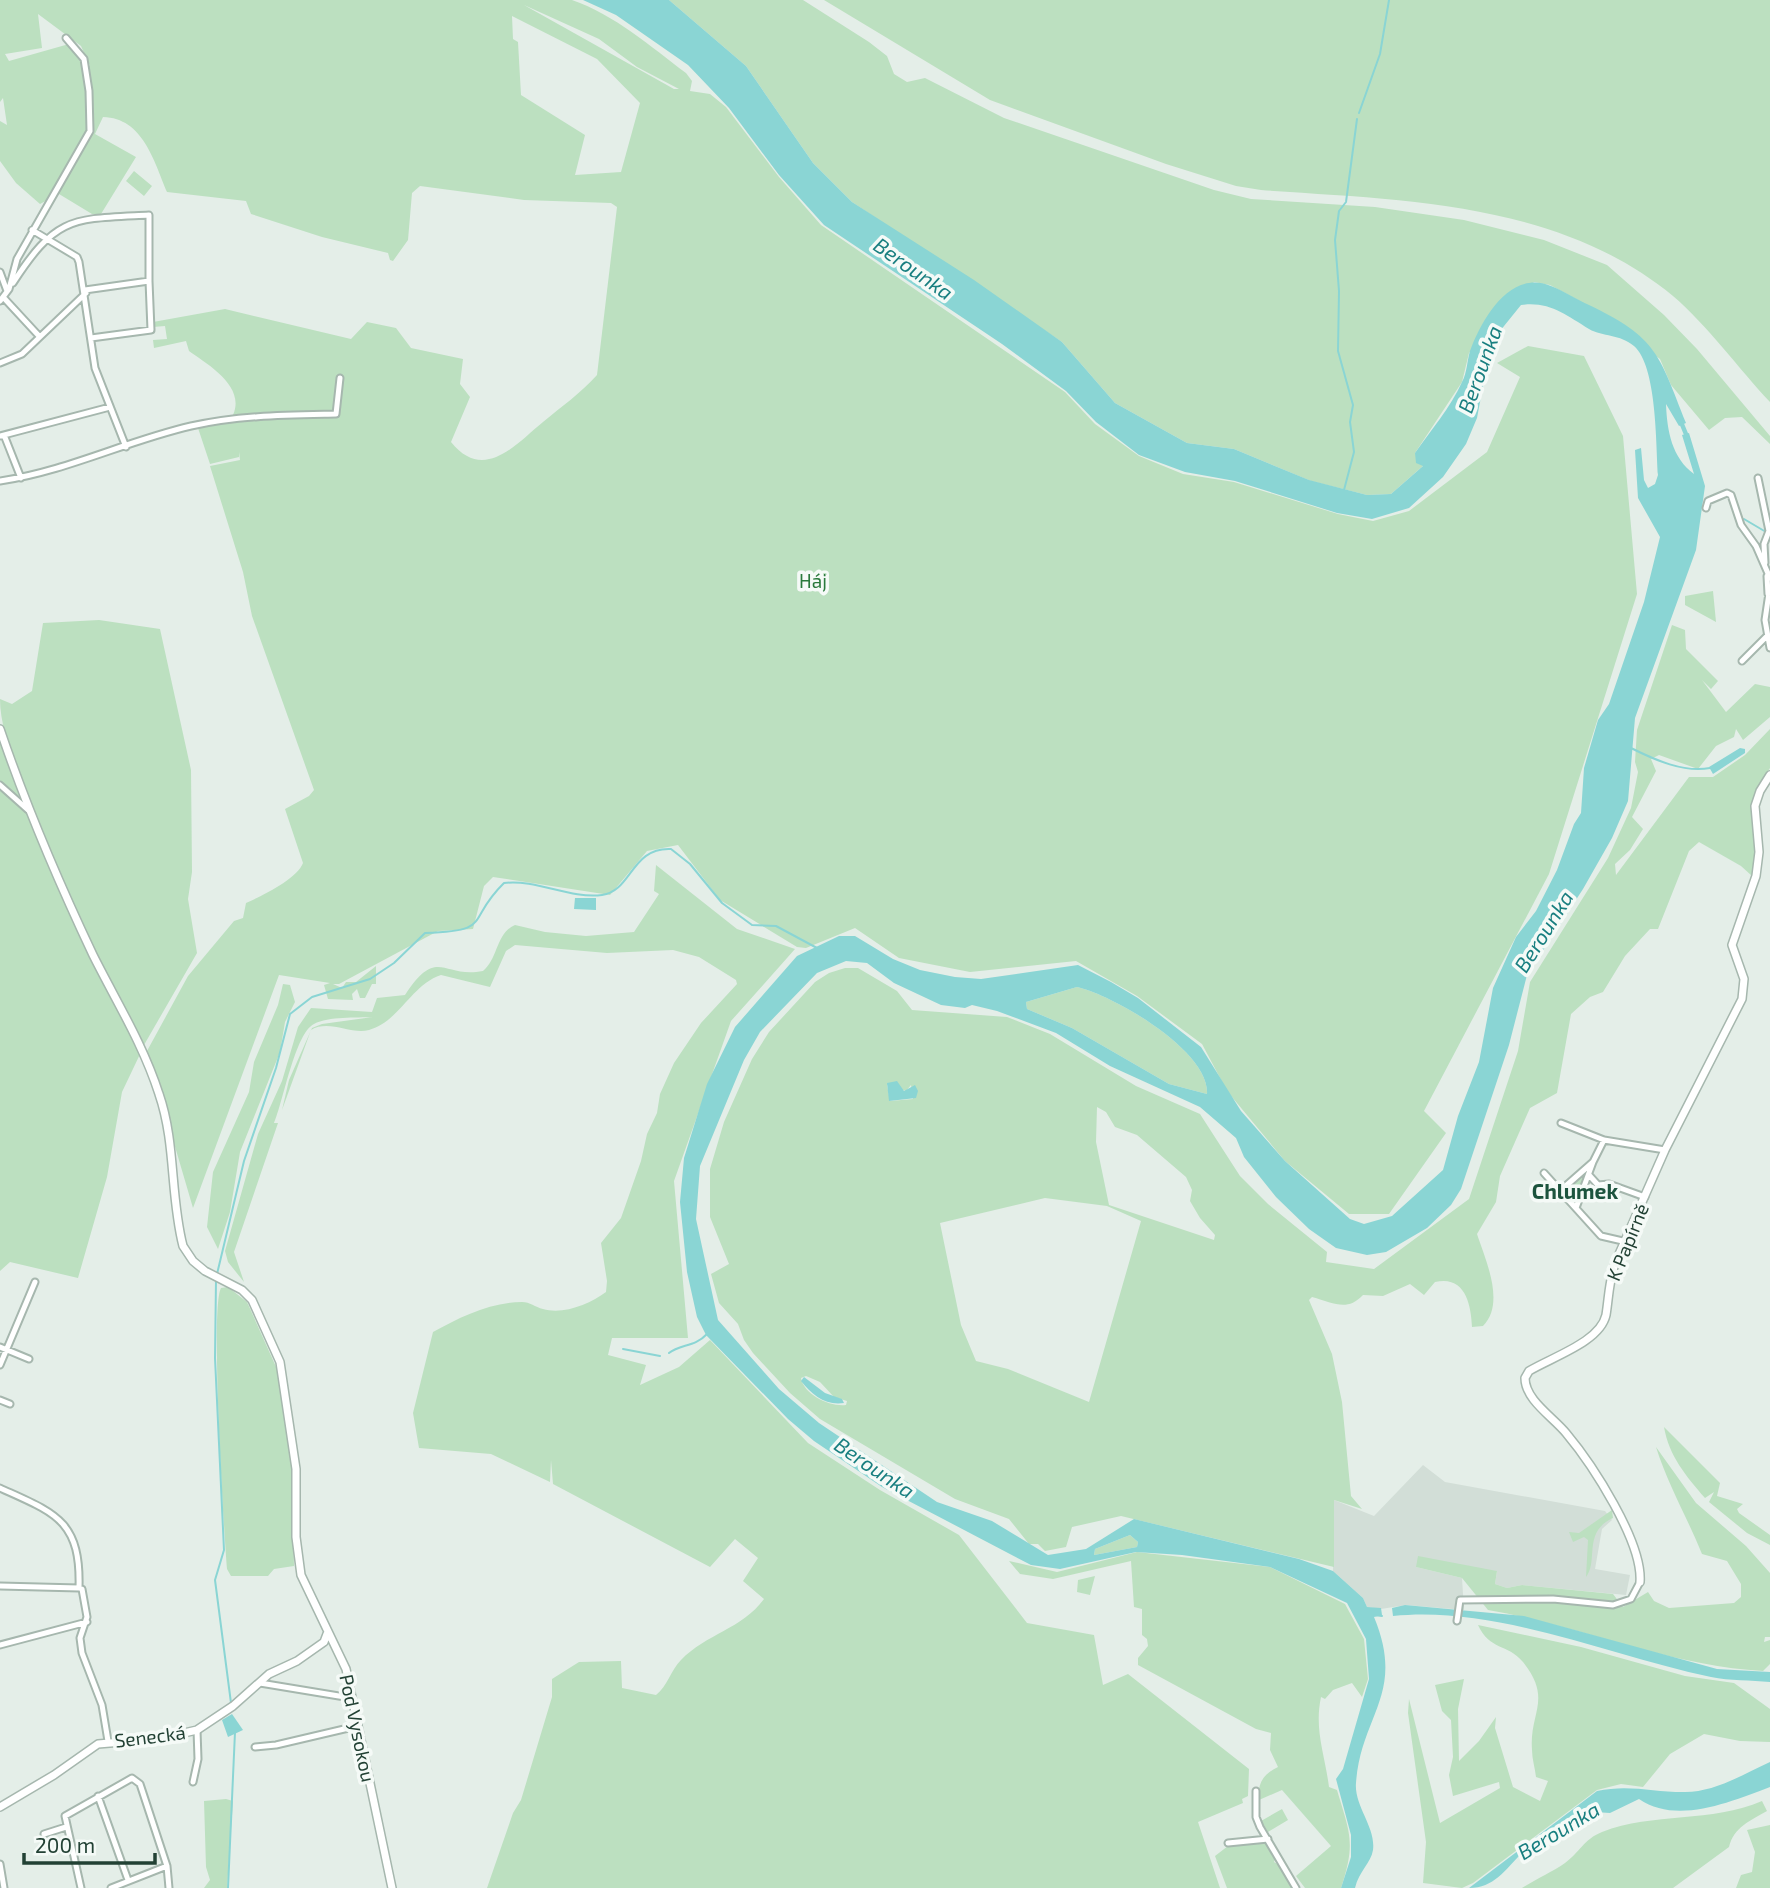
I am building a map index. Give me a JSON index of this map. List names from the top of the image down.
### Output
{
  "streets": {
    "street": ["K Papírně", "Pod Vysokou", "Senecká"]
  },
  "crossings": [
    ["Pod Vysokou", "Senecká"]
  ],
  "districts": ["Chlumek"],
  "water": ["Berounka"],
  "parks": ["Háj"],
  "scale_bar": "200 m"
}
